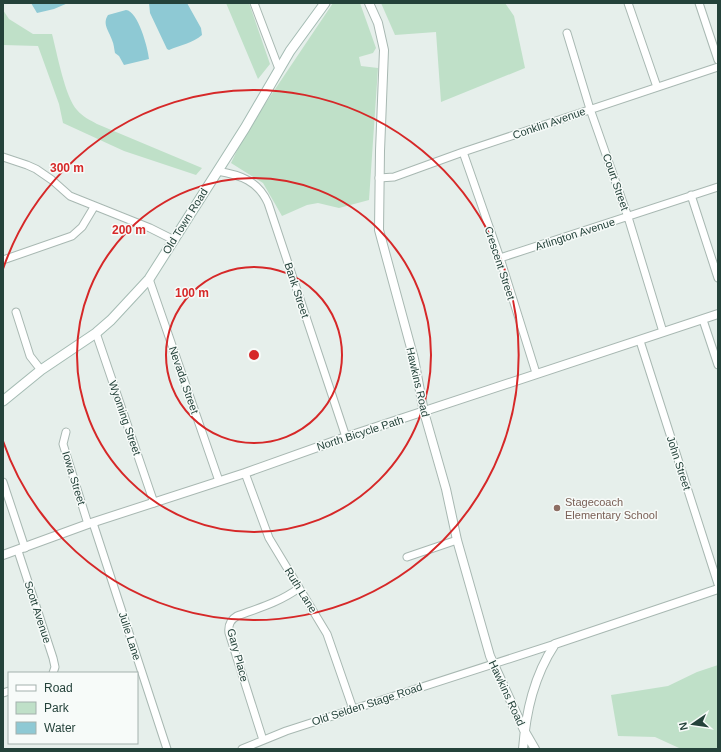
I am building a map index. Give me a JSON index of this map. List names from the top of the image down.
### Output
{
  "streets": {
    "main road": ["Old Town Road"],
    "street": [
      "Conklin Avenue",
      "Court Street",
      "Arlington Avenue",
      "Crescent Street",
      "Bank Street",
      "Nevada Street",
      "Hawkins Road",
      "Wyoming Street",
      "North Bicycle Path",
      "John Street",
      "Iowa Street",
      "Ruth Lane",
      "Scott Avenue",
      "Julie Lane",
      "Gary Place",
      "Old Selden Stage Road"
    ]
  },
  "crossings": [
    ["Conklin Avenue", "Court Street"],
    ["Conklin Avenue", "Crescent Street"],
    ["Conklin Avenue", "Hawkins Road"],
    ["Court Street", "Arlington Avenue"],
    ["Court Street", "North Bicycle Path"],
    ["Old Town Road", "Bank Street"],
    ["Old Town Road", "Nevada Street"],
    ["Old Town Road", "Wyoming Street"],
    ["Arlington Avenue", "Crescent Street"],
    ["Crescent Street", "North Bicycle Path"],
    ["Bank Street", "North Bicycle Path"],
    ["Nevada Street", "North Bicycle Path"],
    ["Hawkins Road", "North Bicycle Path"],
    ["Hawkins Road", "Old Selden Stage Road"],
    ["Wyoming Street", "North Bicycle Path"],
    ["North Bicycle Path", "John Street"],
    ["North Bicycle Path", "Iowa Street"],
    ["North Bicycle Path", "Ruth Lane"],
    ["North Bicycle Path", "Scott Avenue"],
    ["North Bicycle Path", "Julie Lane"],
    ["Iowa Street", "Julie Lane"],
    ["Ruth Lane", "Gary Place"],
    ["Ruth Lane", "Old Selden Stage Road"],
    ["Gary Place", "Old Selden Stage Road"]
  ],
  "places": ["Stagecoach Elementary School"],
  "legend": ["Road", "Park", "Water"],
  "north": "left",
  "rings": ["300 m", "200 m", "100 m"]
}
